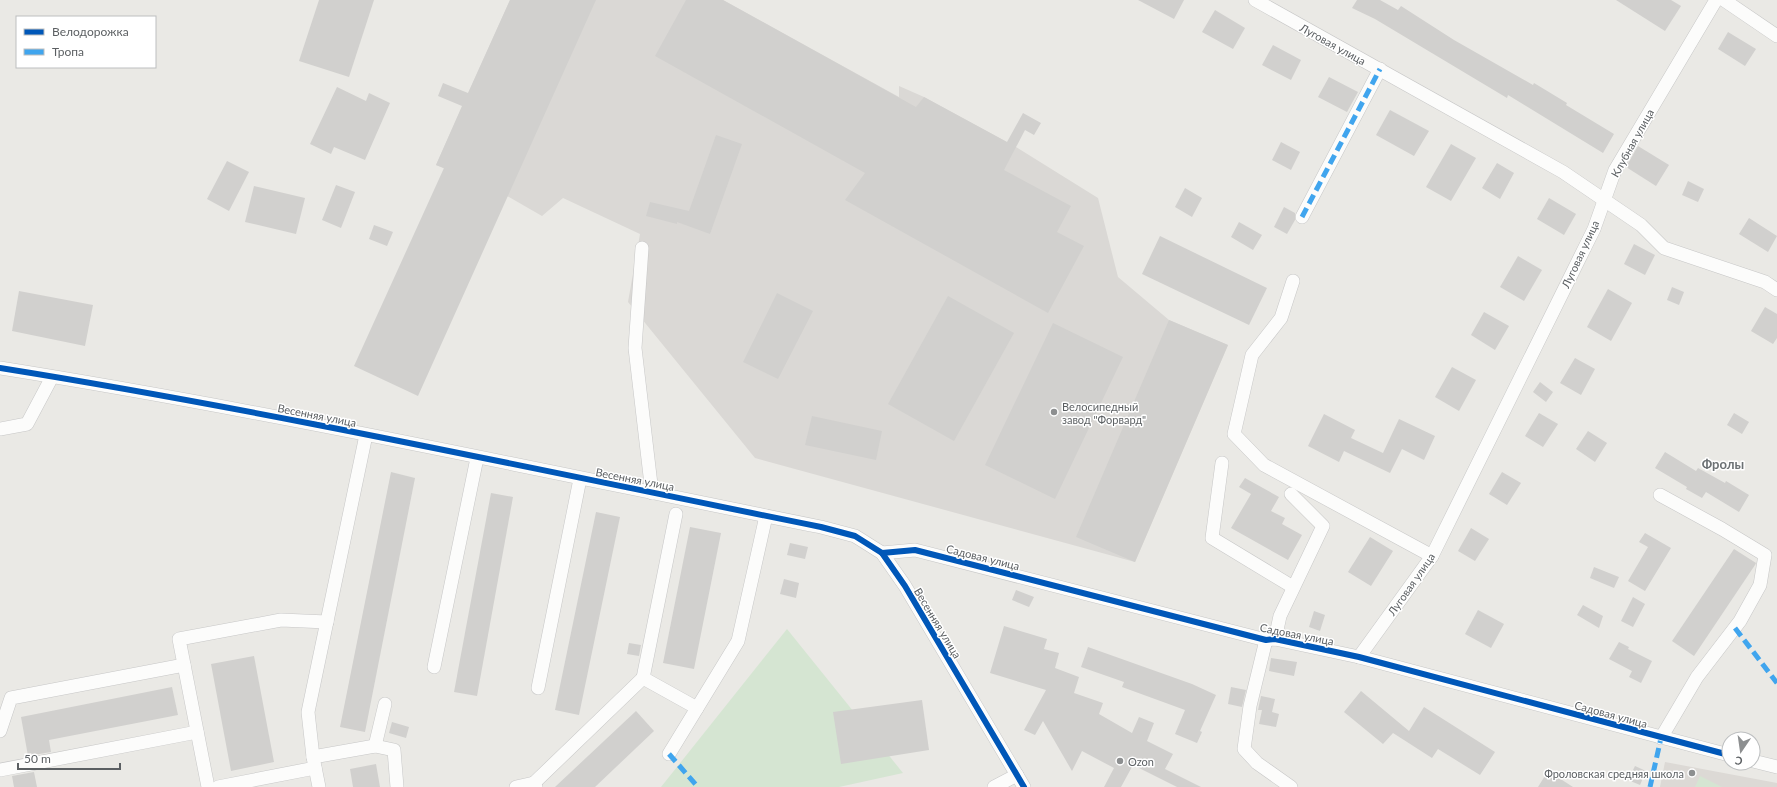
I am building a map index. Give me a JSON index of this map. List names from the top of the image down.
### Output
{
  "streets": {
    "street": [
      "Луговая улица",
      "Клубная улица",
      "Весенняя улица",
      "Садовая улица"
    ]
  },
  "crossings": [
    ["Луговая улица", "Клубная улица"],
    ["Луговая улица", "Садовая улица"],
    ["Весенняя улица", "Садовая улица"]
  ],
  "districts": ["Фролы"],
  "places": ["Велосипедный завод \"Форвард\"", "Ozon", "Фроловская средняя школа"],
  "legend": ["Велодорожка", "Тропа"],
  "scale_bar": "50 m",
  "north": "bottom"
}
